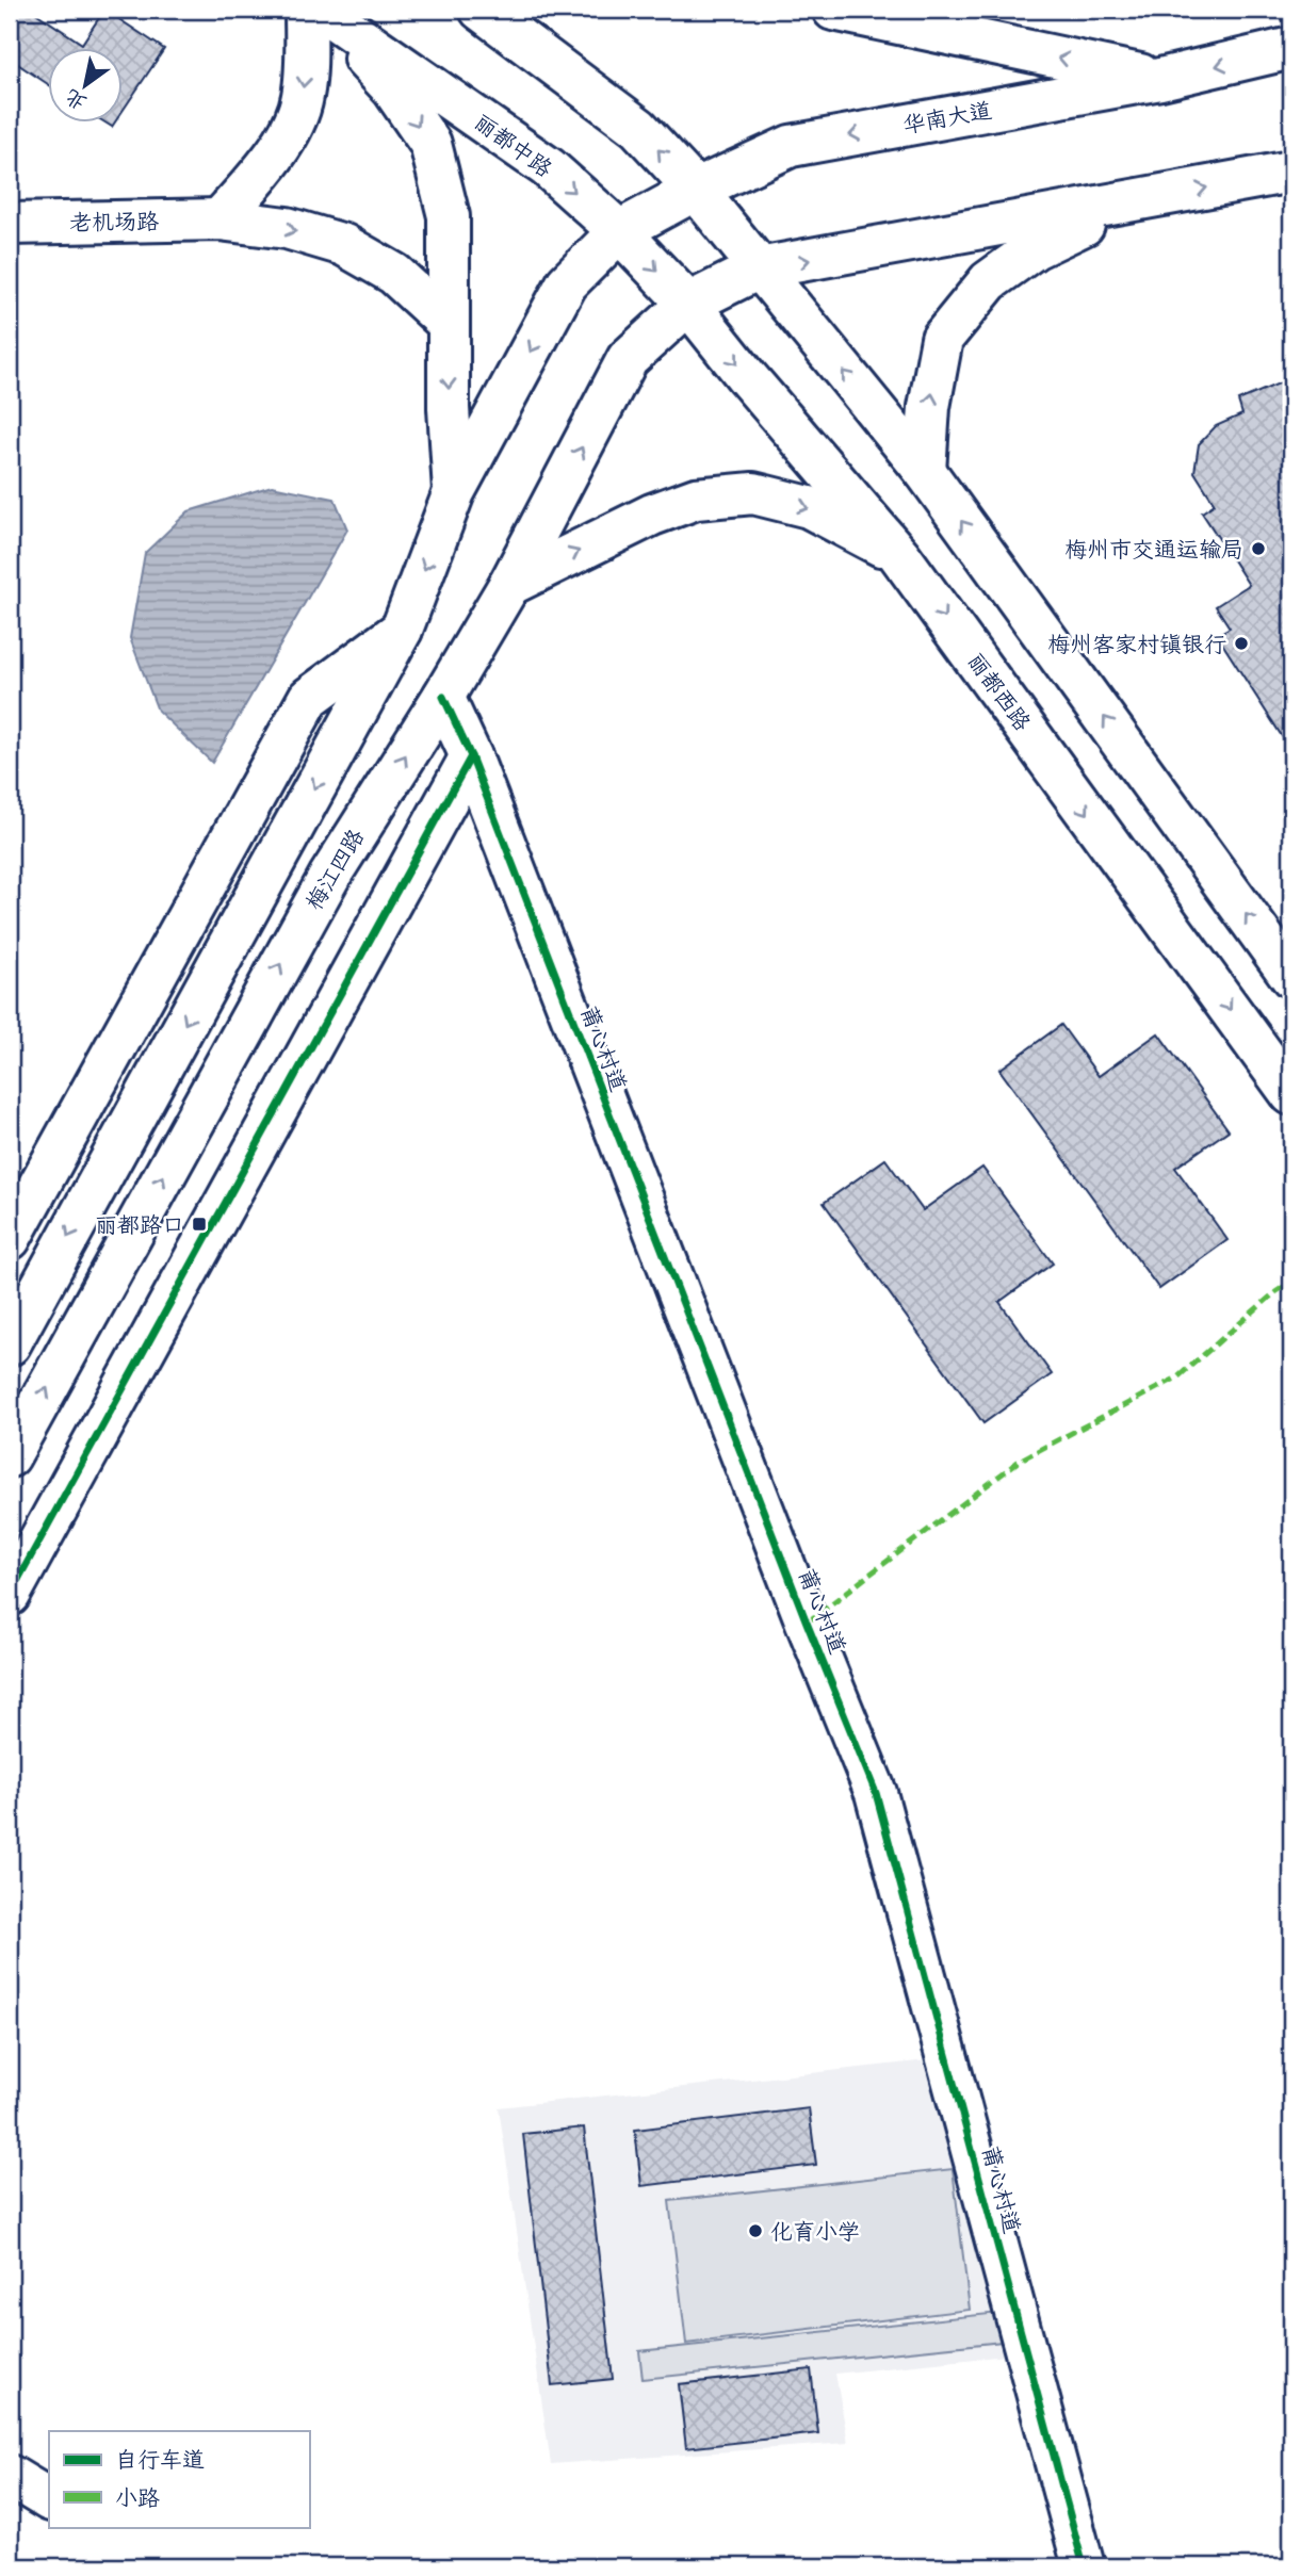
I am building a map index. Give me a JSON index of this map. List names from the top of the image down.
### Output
{
  "streets": {
    "main road": [
      "华南大道",
      "丽都中路",
      "老机场路",
      "丽都西路",
      "梅江四路",
      "莆心村道"
    ]
  },
  "crossings": [
    ["华南大道", "丽都中路"],
    ["丽都中路", "丽都西路"],
    ["丽都中路", "梅江四路"],
    ["丽都西路", "梅江四路"],
    ["梅江四路", "莆心村道"]
  ],
  "places": {
    "other": ["梅州市交通运输局", "梅州客家村镇银行", "化育小学"],
    "transit": ["丽都路口"]
  },
  "legend": ["自行车道", "小路"],
  "north": "bottom left"
}
